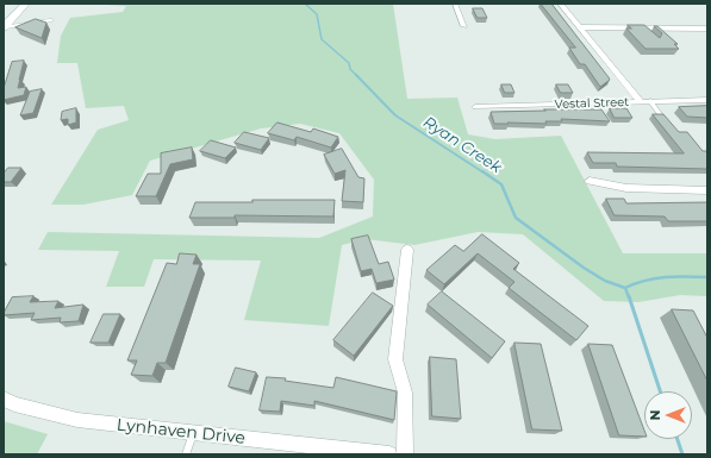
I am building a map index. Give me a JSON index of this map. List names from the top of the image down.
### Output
{
  "streets": {
    "street": ["Vestal Street", "Lynhaven Drive"]
  },
  "water": ["Ryan Creek"],
  "north": "left"
}
